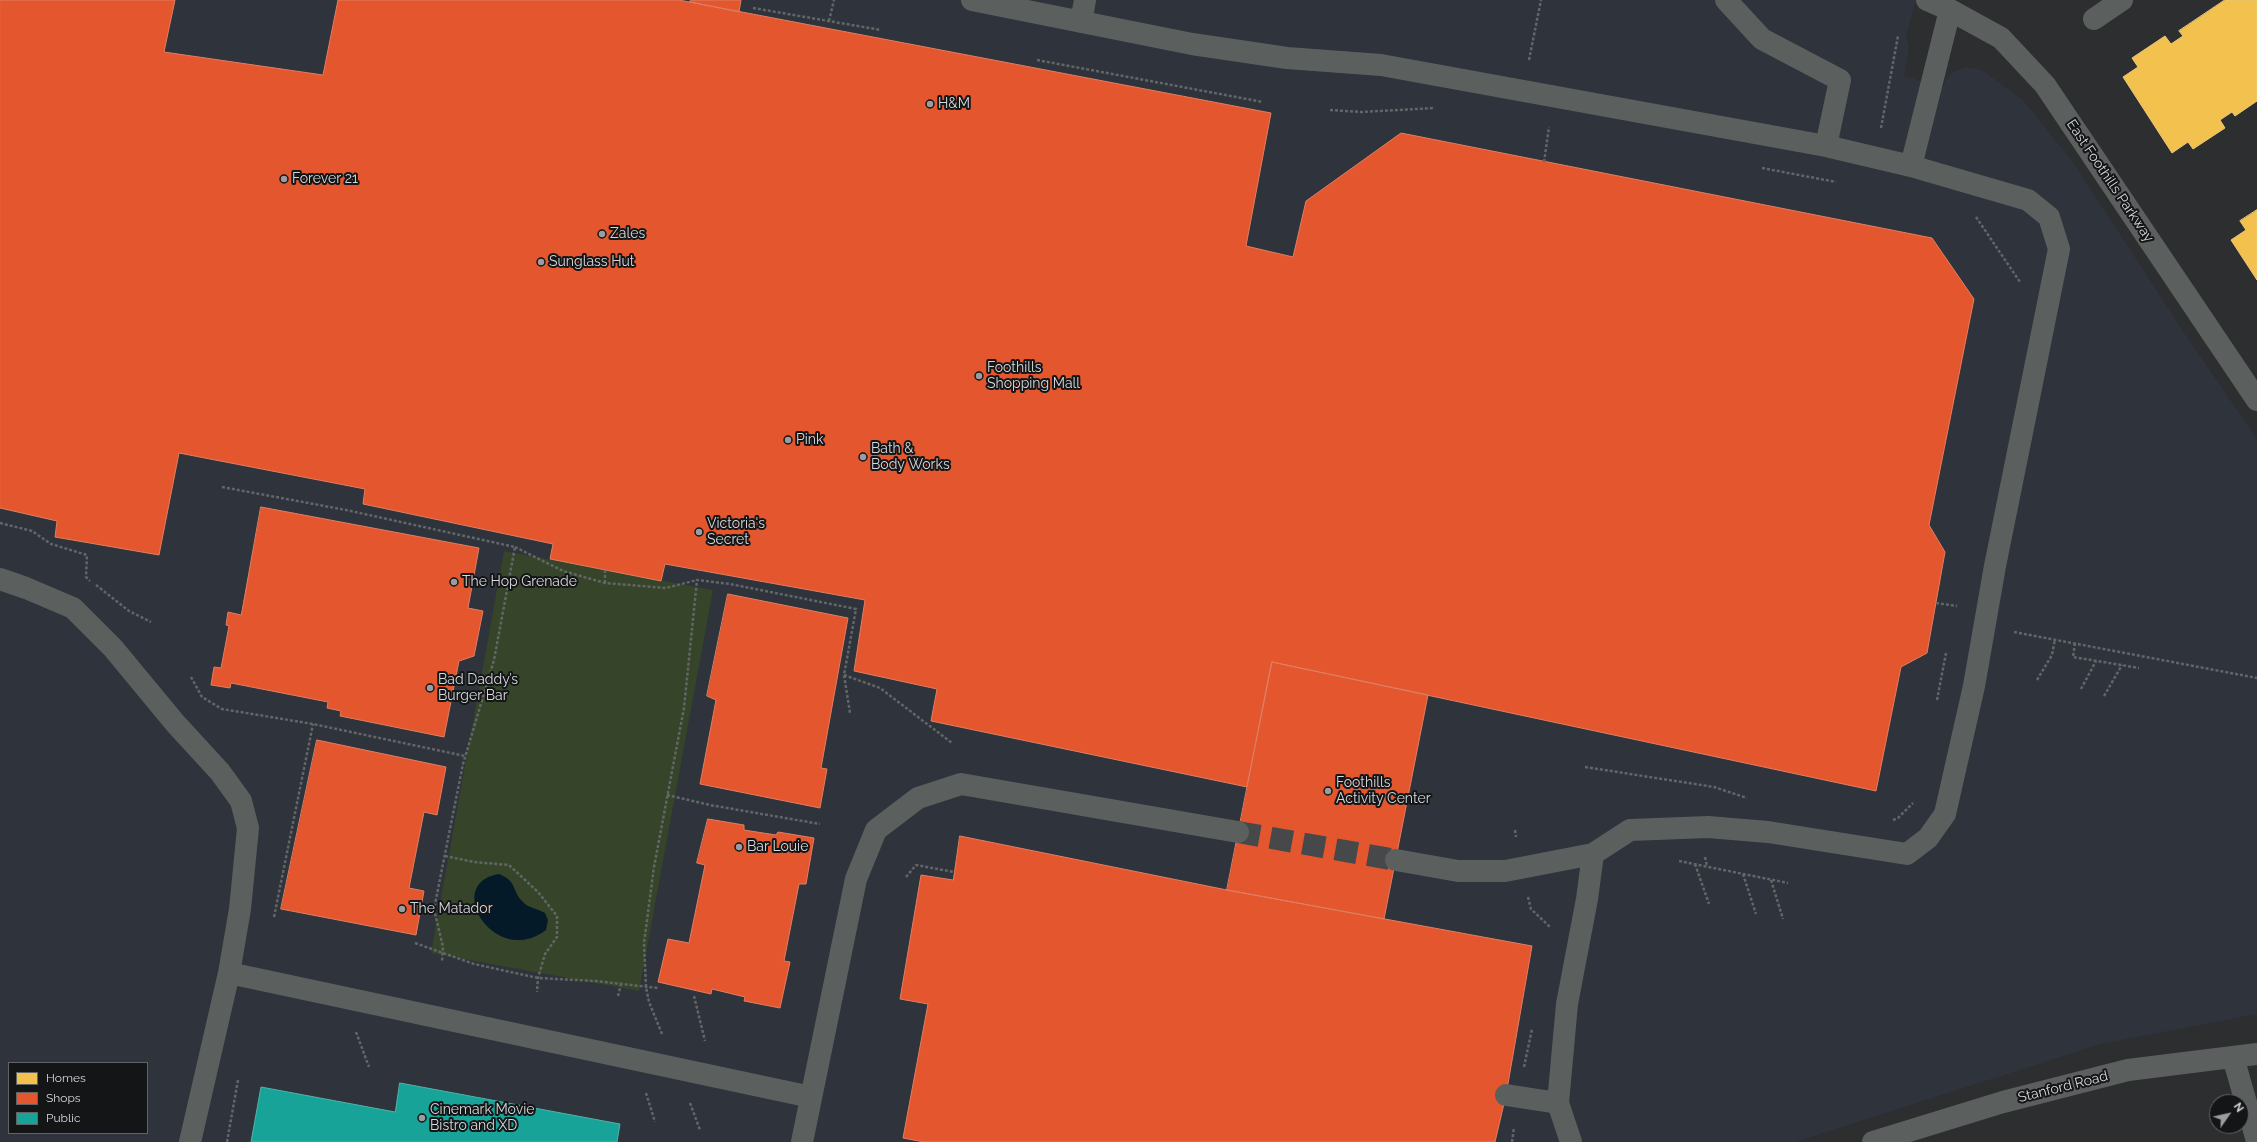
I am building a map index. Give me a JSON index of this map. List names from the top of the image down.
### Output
{
  "streets": {
    "street": ["East Foothills Parkway", "Stanford Road"]
  },
  "places": [
    "H&M",
    "Forever 21",
    "Zales",
    "Sunglass Hut",
    "Foothills Shopping Mall",
    "Pink",
    "Bath & Body Works",
    "Victoria's Secret",
    "The Hop Grenade",
    "Bad Daddy’s Burger Bar",
    "Foothills Activity Center",
    "Bar Louie",
    "The Matador",
    "Cinemark Movie Bistro and XD"
  ],
  "legend": ["Homes", "Shops", "Public"],
  "north": "top right"
}
